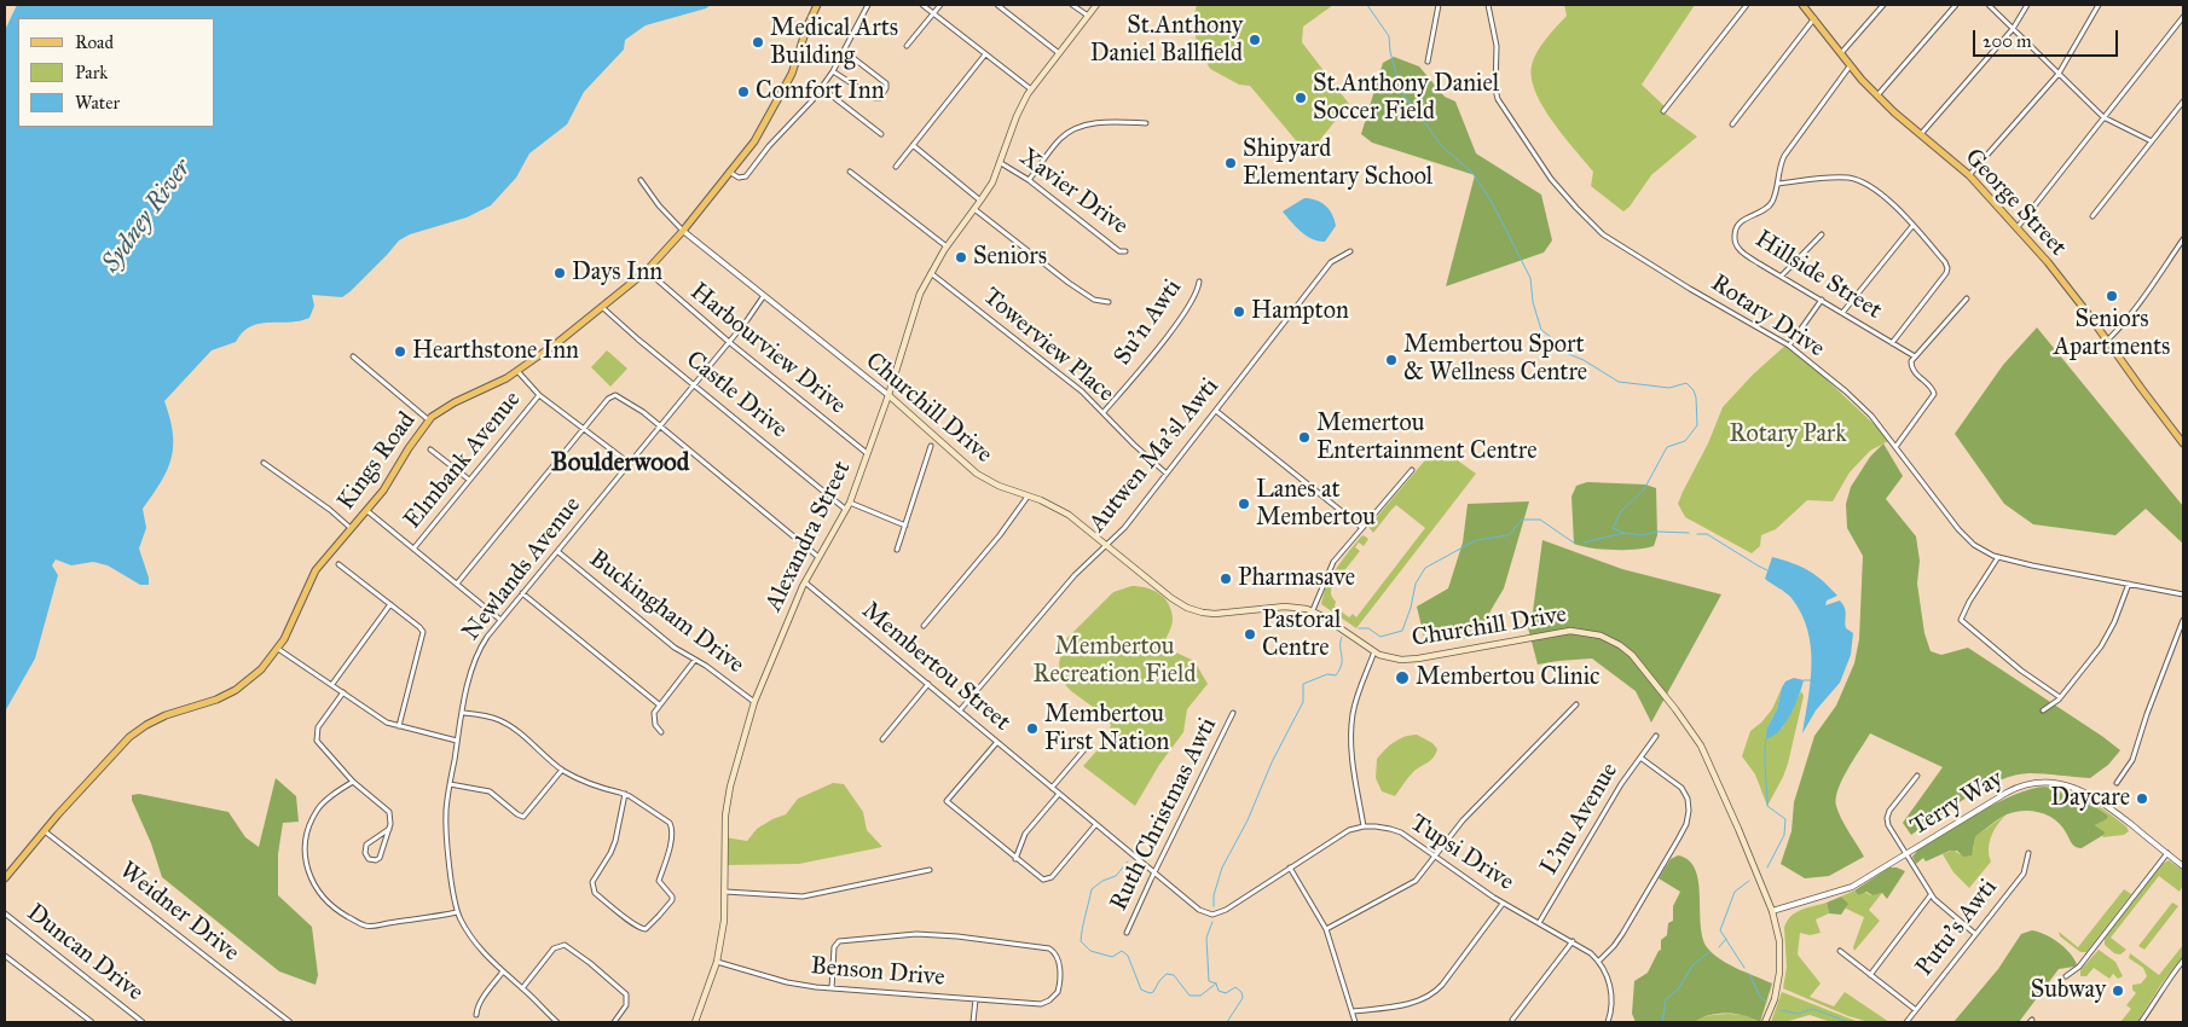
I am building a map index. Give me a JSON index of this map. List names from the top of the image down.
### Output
{
  "streets": {
    "main road": [
      "George Street",
      "Churchill Drive",
      "Kings Road",
      "Alexandra Street"
    ],
    "street": [
      "Xavier Drive",
      "Hillside Street",
      "Rotary Drive",
      "Su'n Awti",
      "Towerview Place",
      "Harbourview Drive",
      "Castle Drive",
      "Autwen Ma'sl Awti",
      "Elmbank Avenue",
      "Newlands Avenue",
      "Buckingham Drive",
      "Membertou Street",
      "Terry Way",
      "Ruth Christmas Awti",
      "L'nu Avenue",
      "Tupsi Drive",
      "Weidner Drive",
      "Putu's Awti",
      "Duncan Drive",
      "Benson Drive"
    ]
  },
  "crossings": [
    ["Xavier Drive", "Alexandra Street"],
    ["George Street", "Hillside Street"],
    ["Su'n Awti", "Towerview Place"],
    ["Towerview Place", "Autwen Ma'sl Awti"],
    ["Towerview Place", "Alexandra Street"],
    ["Harbourview Drive", "Kings Road"],
    ["Harbourview Drive", "Alexandra Street"],
    ["Harbourview Drive", "Newlands Avenue"],
    ["Castle Drive", "Kings Road"],
    ["Castle Drive", "Alexandra Street"],
    ["Castle Drive", "Newlands Avenue"],
    ["Churchill Drive", "Autwen Ma'sl Awti"],
    ["Churchill Drive", "Kings Road"],
    ["Churchill Drive", "Alexandra Street"],
    ["Churchill Drive", "Newlands Avenue"],
    ["Churchill Drive", "Terry Way"],
    ["Autwen Ma'sl Awti", "Membertou Street"],
    ["Kings Road", "Weidner Drive"],
    ["Alexandra Street", "Buckingham Drive"],
    ["Alexandra Street", "Membertou Street"],
    ["Alexandra Street", "Benson Drive"],
    ["Newlands Avenue", "Buckingham Drive"],
    ["Membertou Street", "Ruth Christmas Awti"],
    ["Membertou Street", "Tupsi Drive"],
    ["L'nu Avenue", "Tupsi Drive"]
  ],
  "districts": ["Boulderwood"],
  "water": ["Sydney River"],
  "parks": ["Rotary Park", "Membertou Recreation Field"],
  "places": [
    "St.Anthony Daniel Ballfield",
    "Medical Arts Building",
    "Comfort Inn",
    "St.Anthony Daniel Soccer Field",
    "Shipyard Elementary School",
    "Seniors",
    "Days Inn",
    "Seniors Apartments",
    "Hampton",
    "Hearthstone Inn",
    "Membertou Sport & Wellness Centre",
    "Memertou Entertainment Centre",
    "Lanes at Membertou",
    "Pharmasave",
    "Pastoral Centre",
    "Membertou Clinic",
    "Membertou First Nation",
    "Daycare",
    "Subway"
  ],
  "legend": ["Road", "Park", "Water"],
  "scale_bar": "200 m"
}
